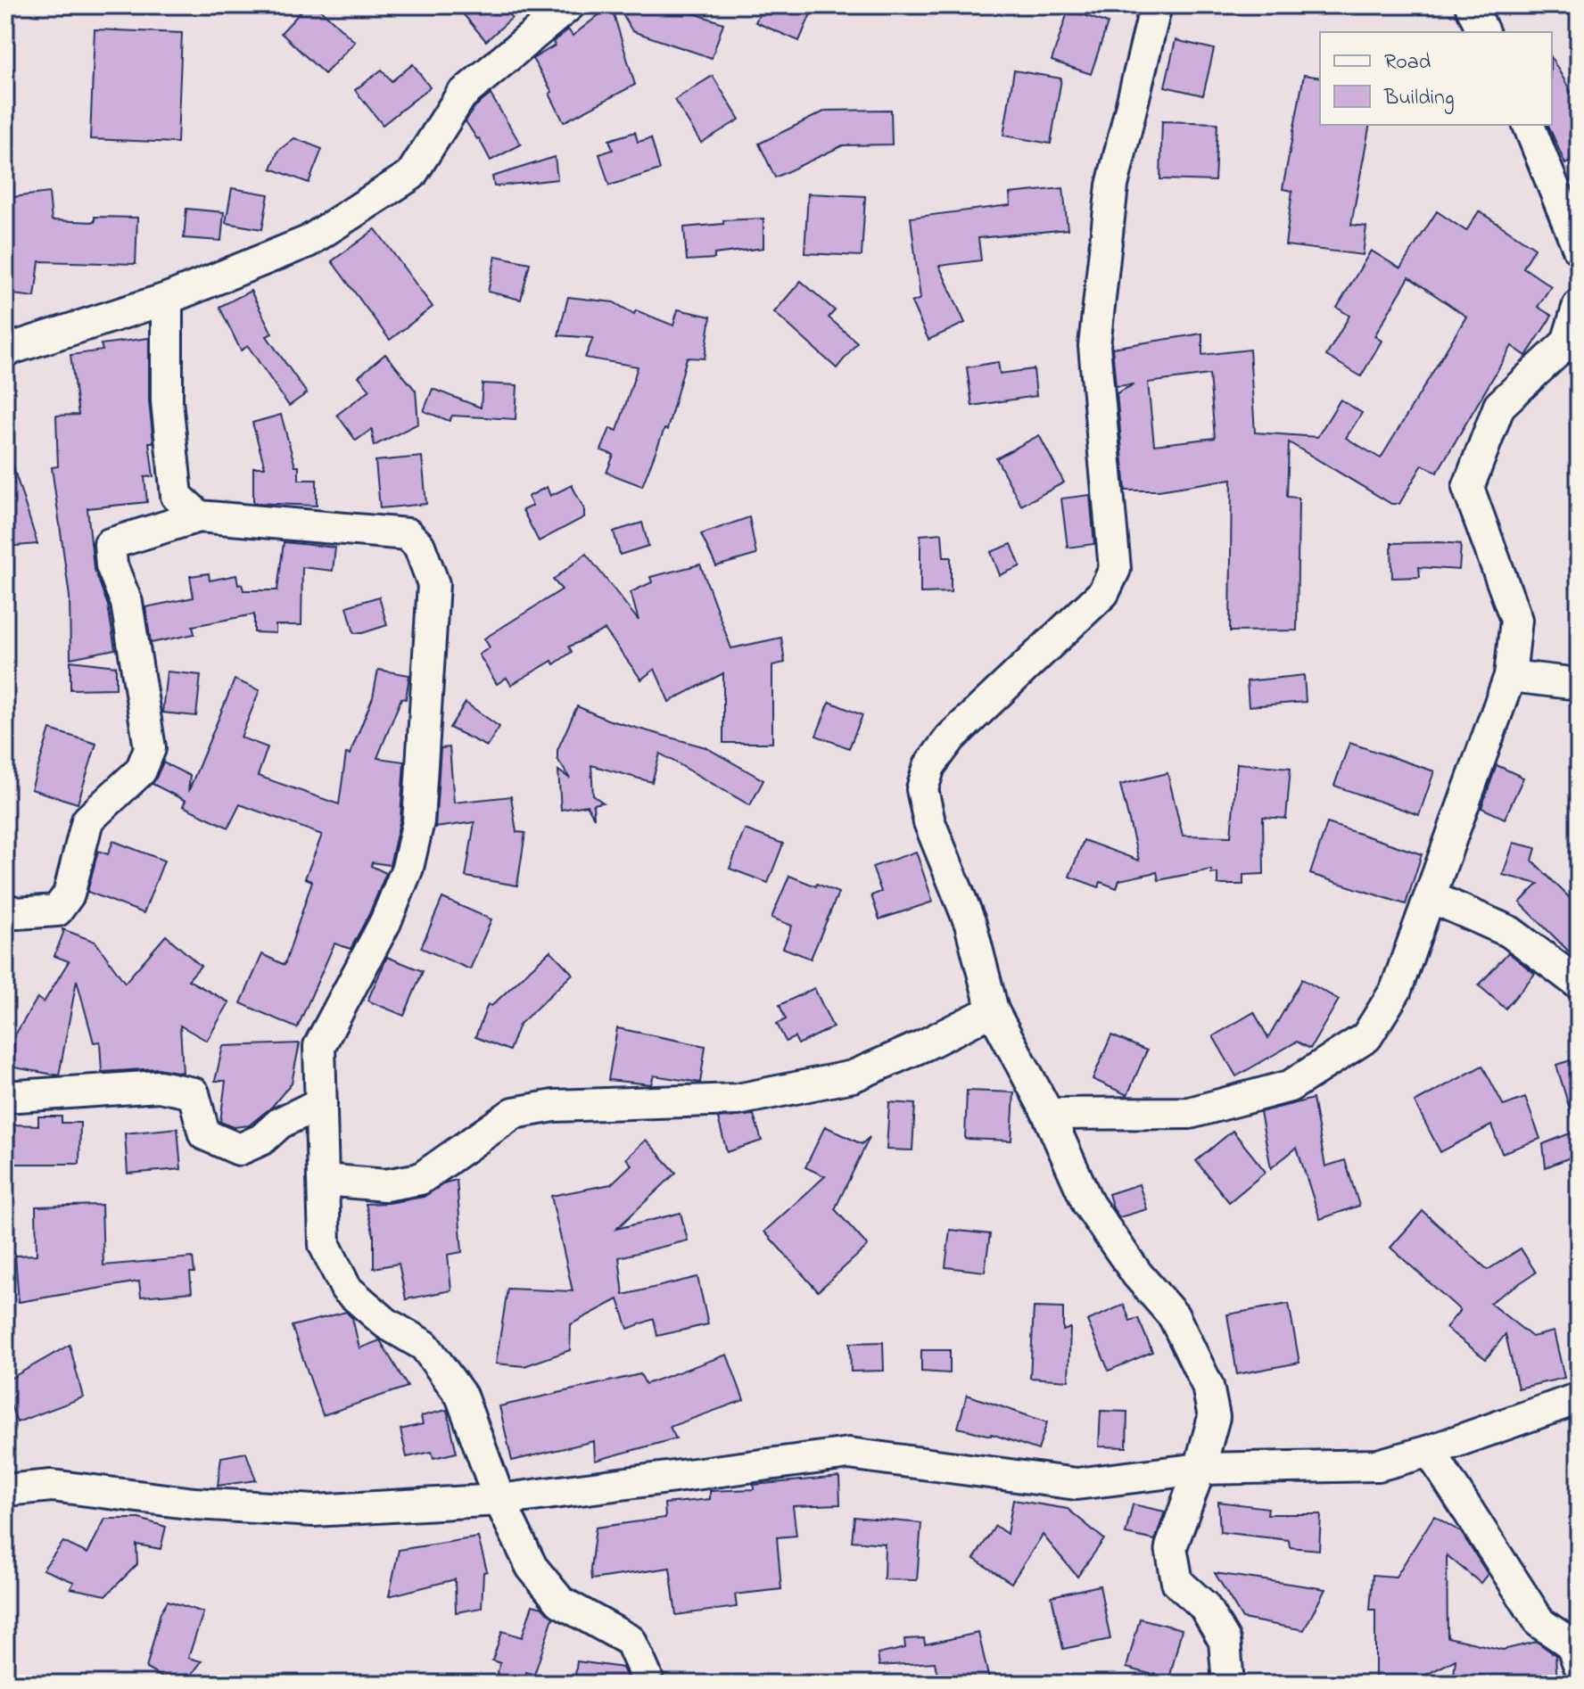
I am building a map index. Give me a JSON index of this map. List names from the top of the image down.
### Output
{
  "legend": ["Road", "Building"]
}
